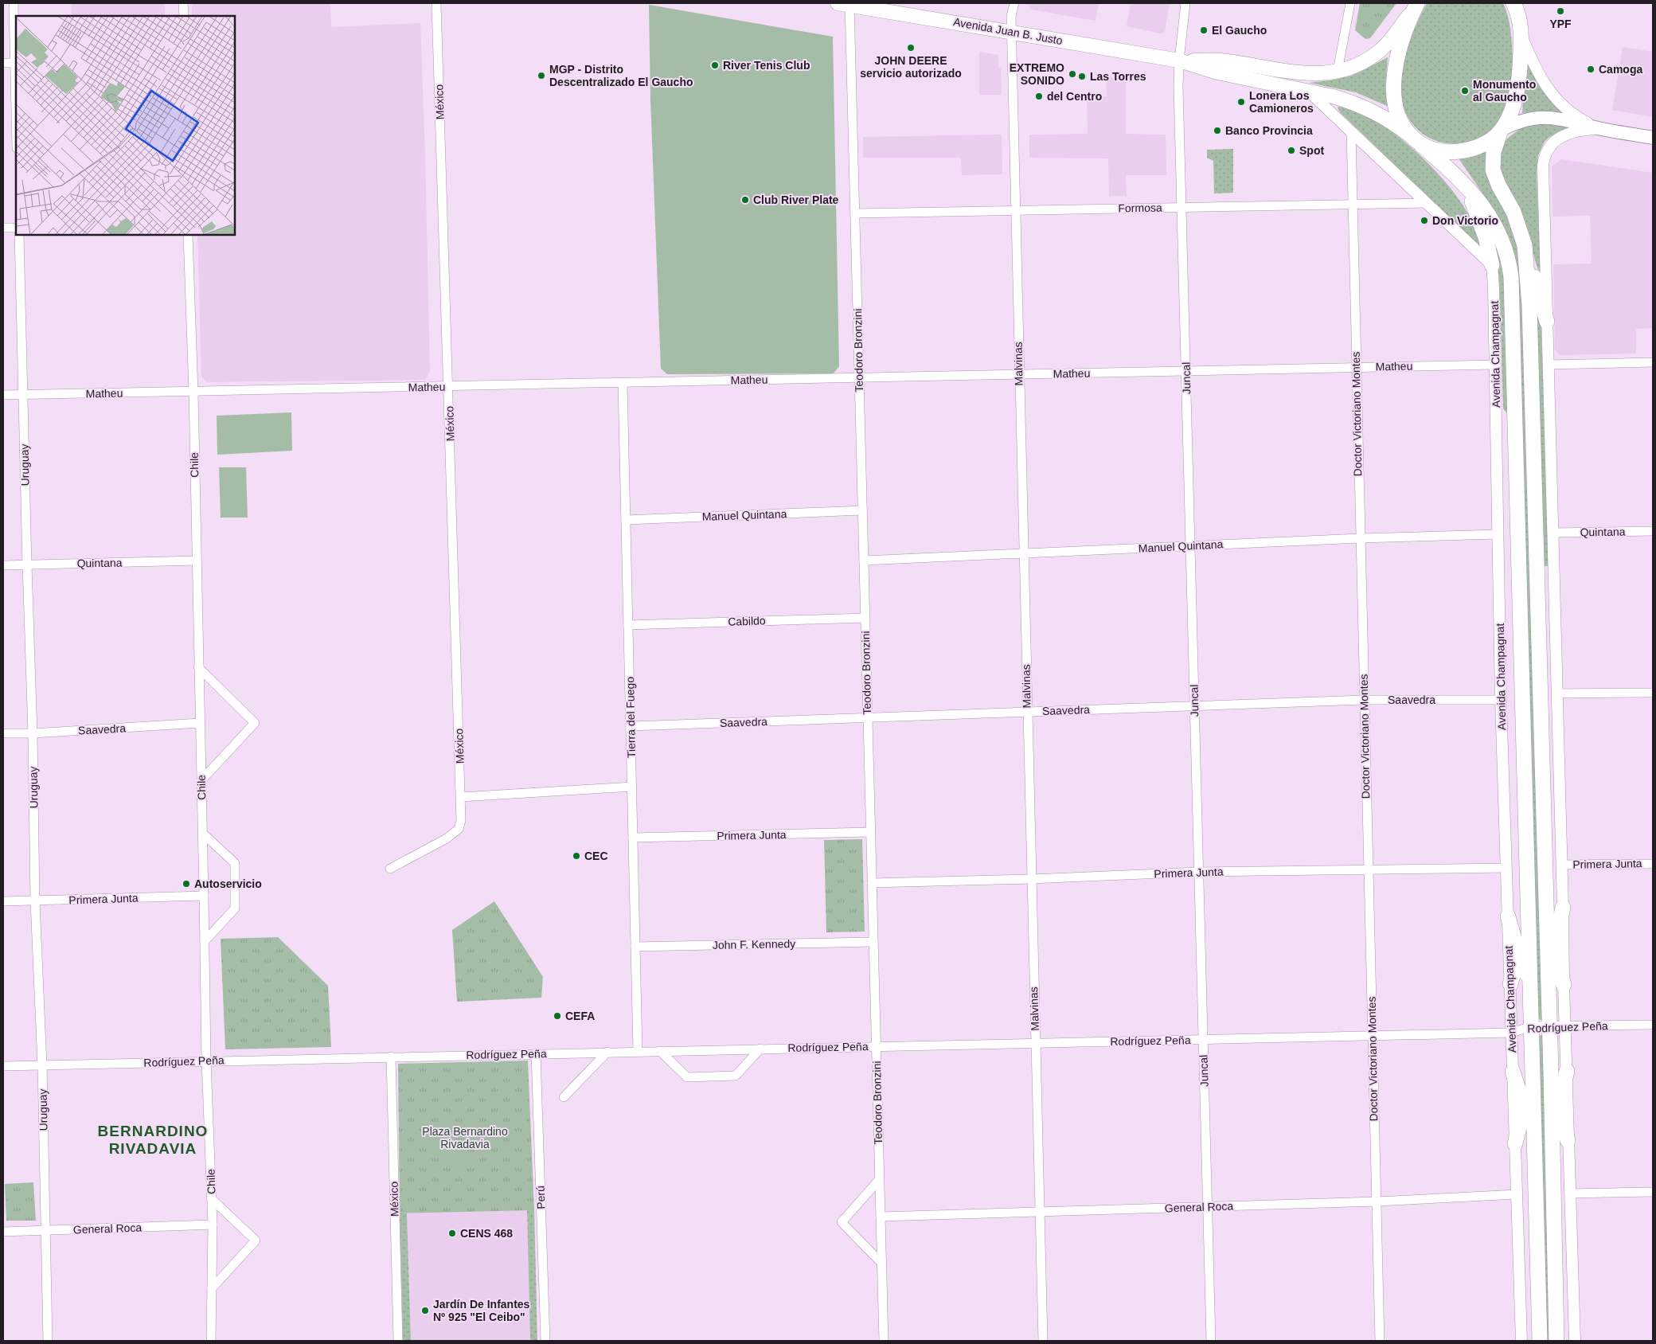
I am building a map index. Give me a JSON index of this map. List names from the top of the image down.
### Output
{
  "streets": {
    "highway": ["Avenida Champagnat"],
    "main road": ["Avenida Juan B. Justo"],
    "street": [
      "México",
      "Formosa",
      "Teodoro Bronzini",
      "Malvinas",
      "Matheu",
      "Juncal",
      "Doctor Victoriano Montes",
      "Uruguay",
      "Chile",
      "Manuel Quintana",
      "Quintana",
      "Cabildo",
      "Saavedra",
      "Tierra del Fuego",
      "Primera Junta",
      "John F. Kennedy",
      "Rodríguez Peña",
      "Perú",
      "General Roca"
    ]
  },
  "crossings": [
    ["Avenida Juan B. Justo", "Teodoro Bronzini"],
    ["Avenida Juan B. Justo", "Avenida Champagnat"],
    ["Avenida Juan B. Justo", "Malvinas"],
    ["Avenida Juan B. Justo", "Juncal"],
    ["México", "Matheu"],
    ["México", "Rodríguez Peña"],
    ["Formosa", "Teodoro Bronzini"],
    ["Formosa", "Malvinas"],
    ["Formosa", "Juncal"],
    ["Formosa", "Doctor Victoriano Montes"],
    ["Teodoro Bronzini", "Matheu"],
    ["Teodoro Bronzini", "Manuel Quintana"],
    ["Teodoro Bronzini", "Cabildo"],
    ["Teodoro Bronzini", "Saavedra"],
    ["Teodoro Bronzini", "Primera Junta"],
    ["Teodoro Bronzini", "John F. Kennedy"],
    ["Teodoro Bronzini", "Rodríguez Peña"],
    ["Teodoro Bronzini", "General Roca"],
    ["Avenida Champagnat", "Matheu"],
    ["Avenida Champagnat", "Manuel Quintana"],
    ["Avenida Champagnat", "Saavedra"],
    ["Avenida Champagnat", "Primera Junta"],
    ["Avenida Champagnat", "Rodríguez Peña"],
    ["Avenida Champagnat", "General Roca"],
    ["Malvinas", "Matheu"],
    ["Malvinas", "Manuel Quintana"],
    ["Malvinas", "Saavedra"],
    ["Malvinas", "Primera Junta"],
    ["Malvinas", "Rodríguez Peña"],
    ["Malvinas", "General Roca"],
    ["Matheu", "Juncal"],
    ["Matheu", "Doctor Victoriano Montes"],
    ["Matheu", "Uruguay"],
    ["Matheu", "Chile"],
    ["Matheu", "Tierra del Fuego"],
    ["Juncal", "Manuel Quintana"],
    ["Juncal", "Saavedra"],
    ["Juncal", "Primera Junta"],
    ["Juncal", "Rodríguez Peña"],
    ["Juncal", "General Roca"],
    ["Doctor Victoriano Montes", "Manuel Quintana"],
    ["Doctor Victoriano Montes", "Saavedra"],
    ["Doctor Victoriano Montes", "Primera Junta"],
    ["Doctor Victoriano Montes", "Rodríguez Peña"],
    ["Doctor Victoriano Montes", "General Roca"],
    ["Uruguay", "Quintana"],
    ["Uruguay", "Saavedra"],
    ["Uruguay", "Primera Junta"],
    ["Uruguay", "Rodríguez Peña"],
    ["Uruguay", "General Roca"],
    ["Chile", "Quintana"],
    ["Chile", "Saavedra"],
    ["Chile", "Primera Junta"],
    ["Chile", "Rodríguez Peña"],
    ["Chile", "General Roca"],
    ["Manuel Quintana", "Tierra del Fuego"],
    ["Cabildo", "Tierra del Fuego"],
    ["Saavedra", "Tierra del Fuego"],
    ["Tierra del Fuego", "Primera Junta"],
    ["Tierra del Fuego", "John F. Kennedy"],
    ["Tierra del Fuego", "Rodríguez Peña"],
    ["Rodríguez Peña", "Perú"]
  ],
  "districts": ["BERNARDINO RIVADAVIA"],
  "parks": ["Plaza Bernardino Rivadavia"],
  "places": [
    "YPF",
    "El Gaucho",
    "JOHN DEERE servicio autorizado",
    "River Tenis Club",
    "Camoga",
    "EXTREMO SONIDO",
    "MGP - Distrito Descentralizado El Gaucho",
    "Las Torres",
    "Monumento al Gaucho",
    "del Centro",
    "Lonera Los Camioneros",
    "Banco Provincia",
    "Spot",
    "Club River Plate",
    "Don Victorio",
    "CEC",
    "Autoservicio",
    "CEFA",
    "CENS 468",
    "Jardín De Infantes Nº 925 \"El Ceibo\""
  ]
}
